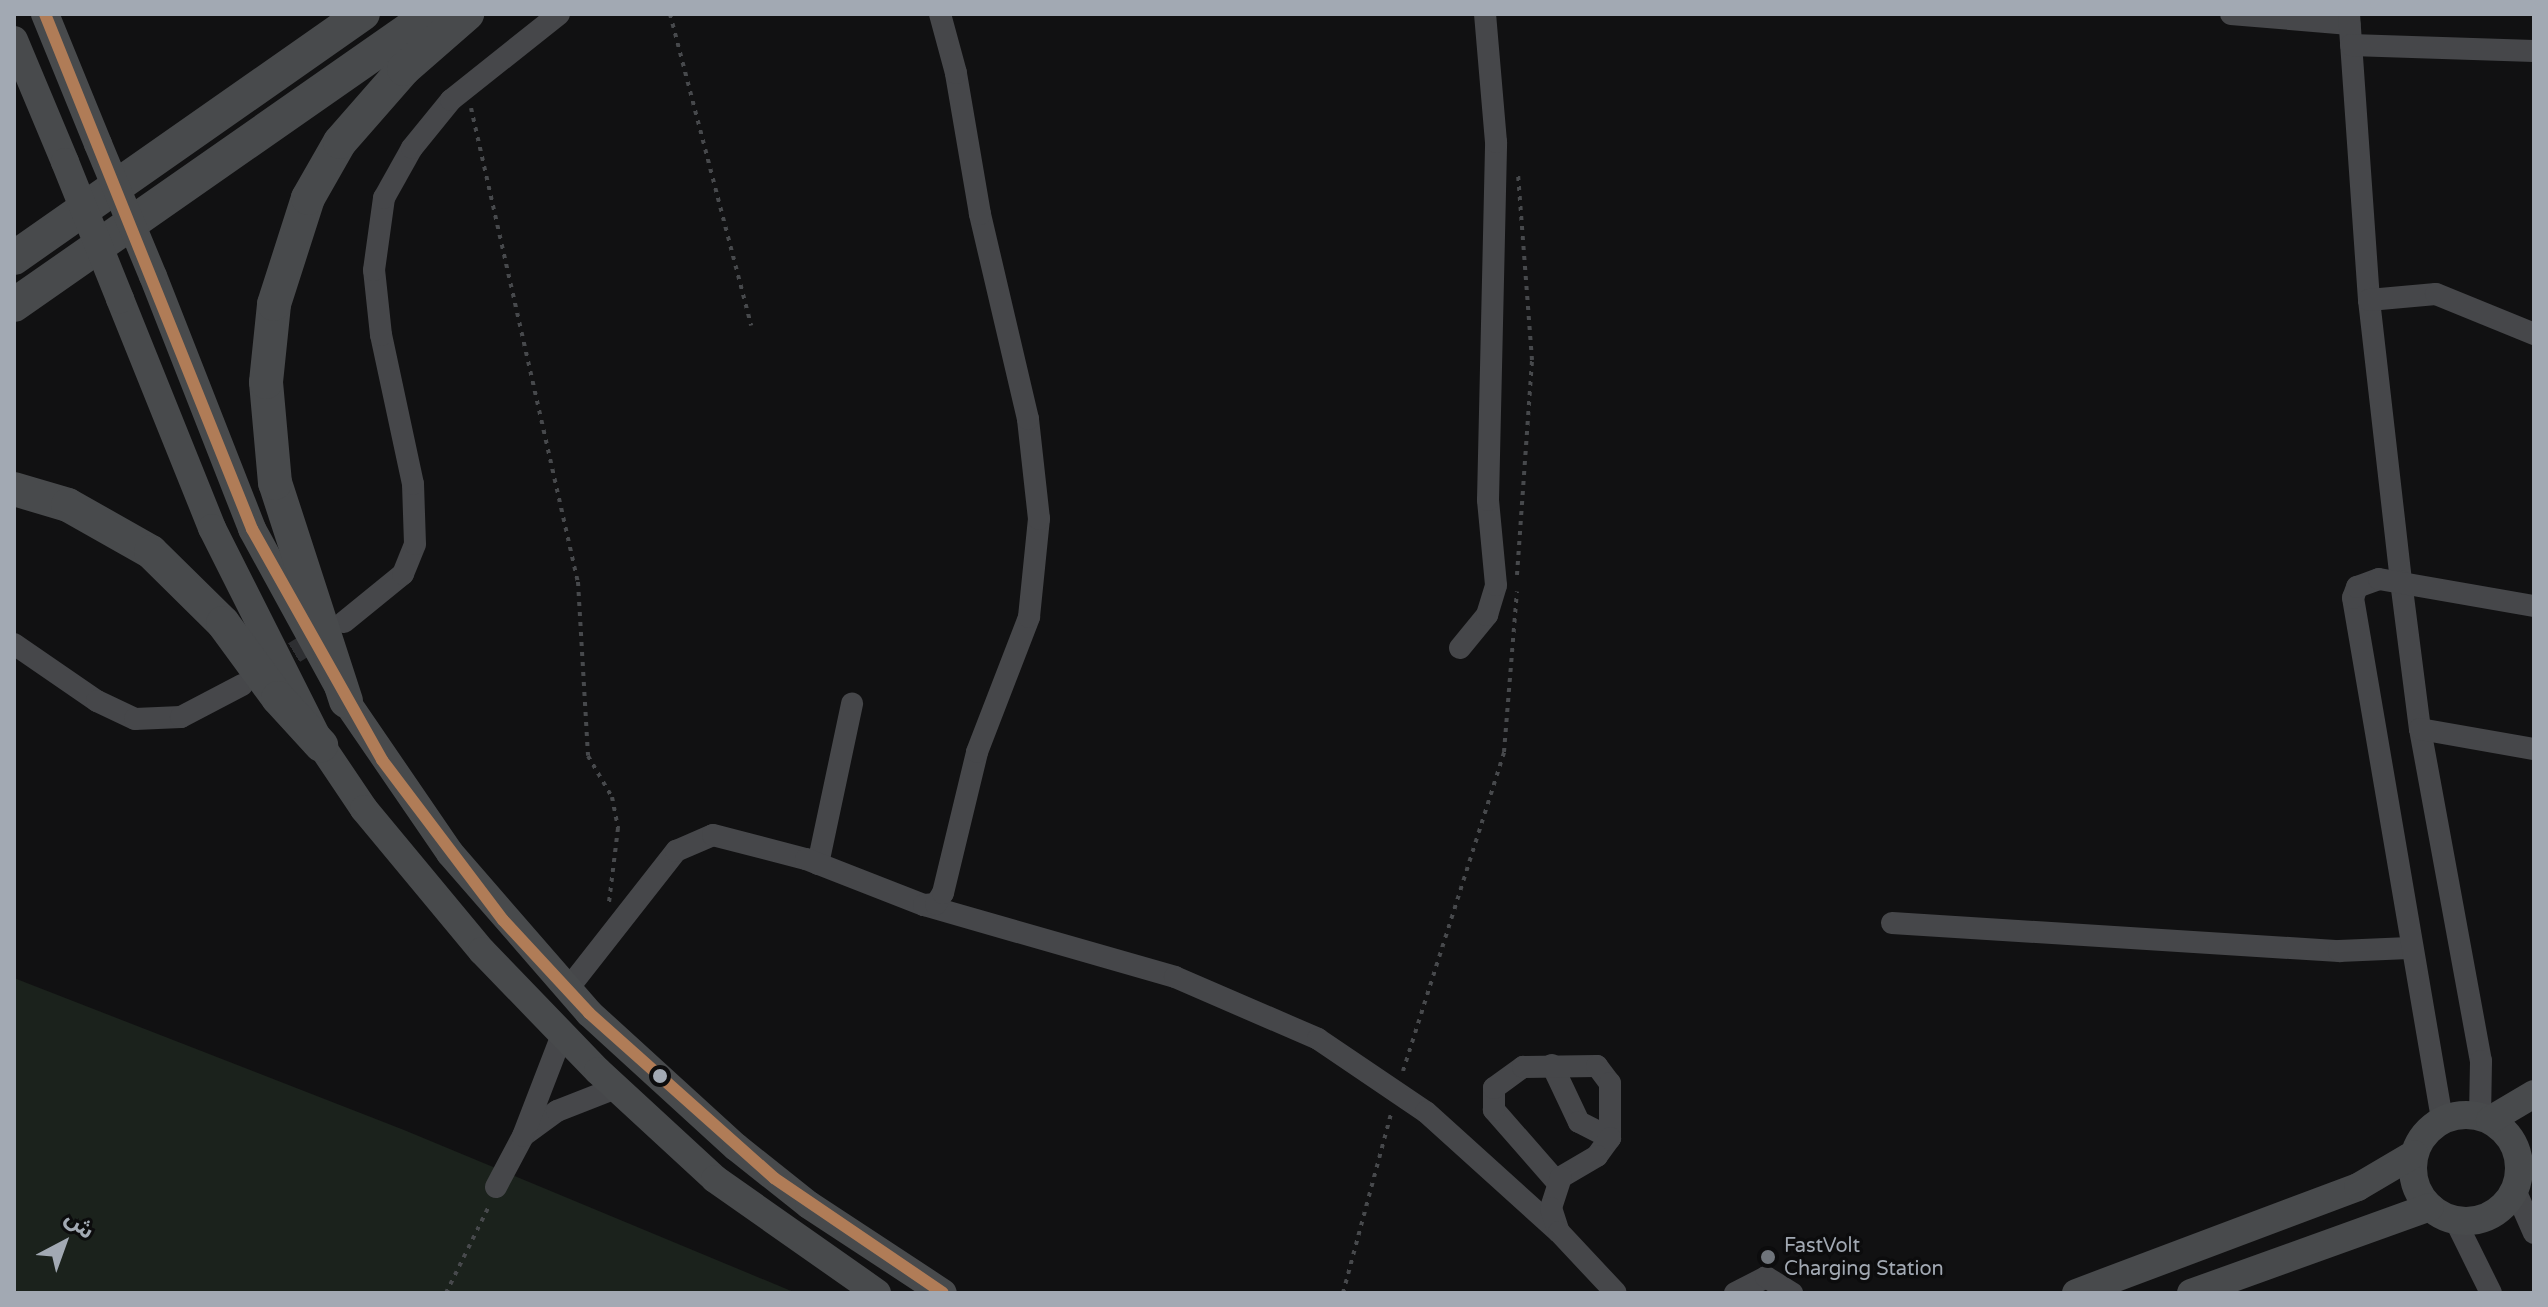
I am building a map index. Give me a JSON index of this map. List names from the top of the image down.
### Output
{
  "places": ["FastVolt Charging Station"],
  "north": "top right"
}
